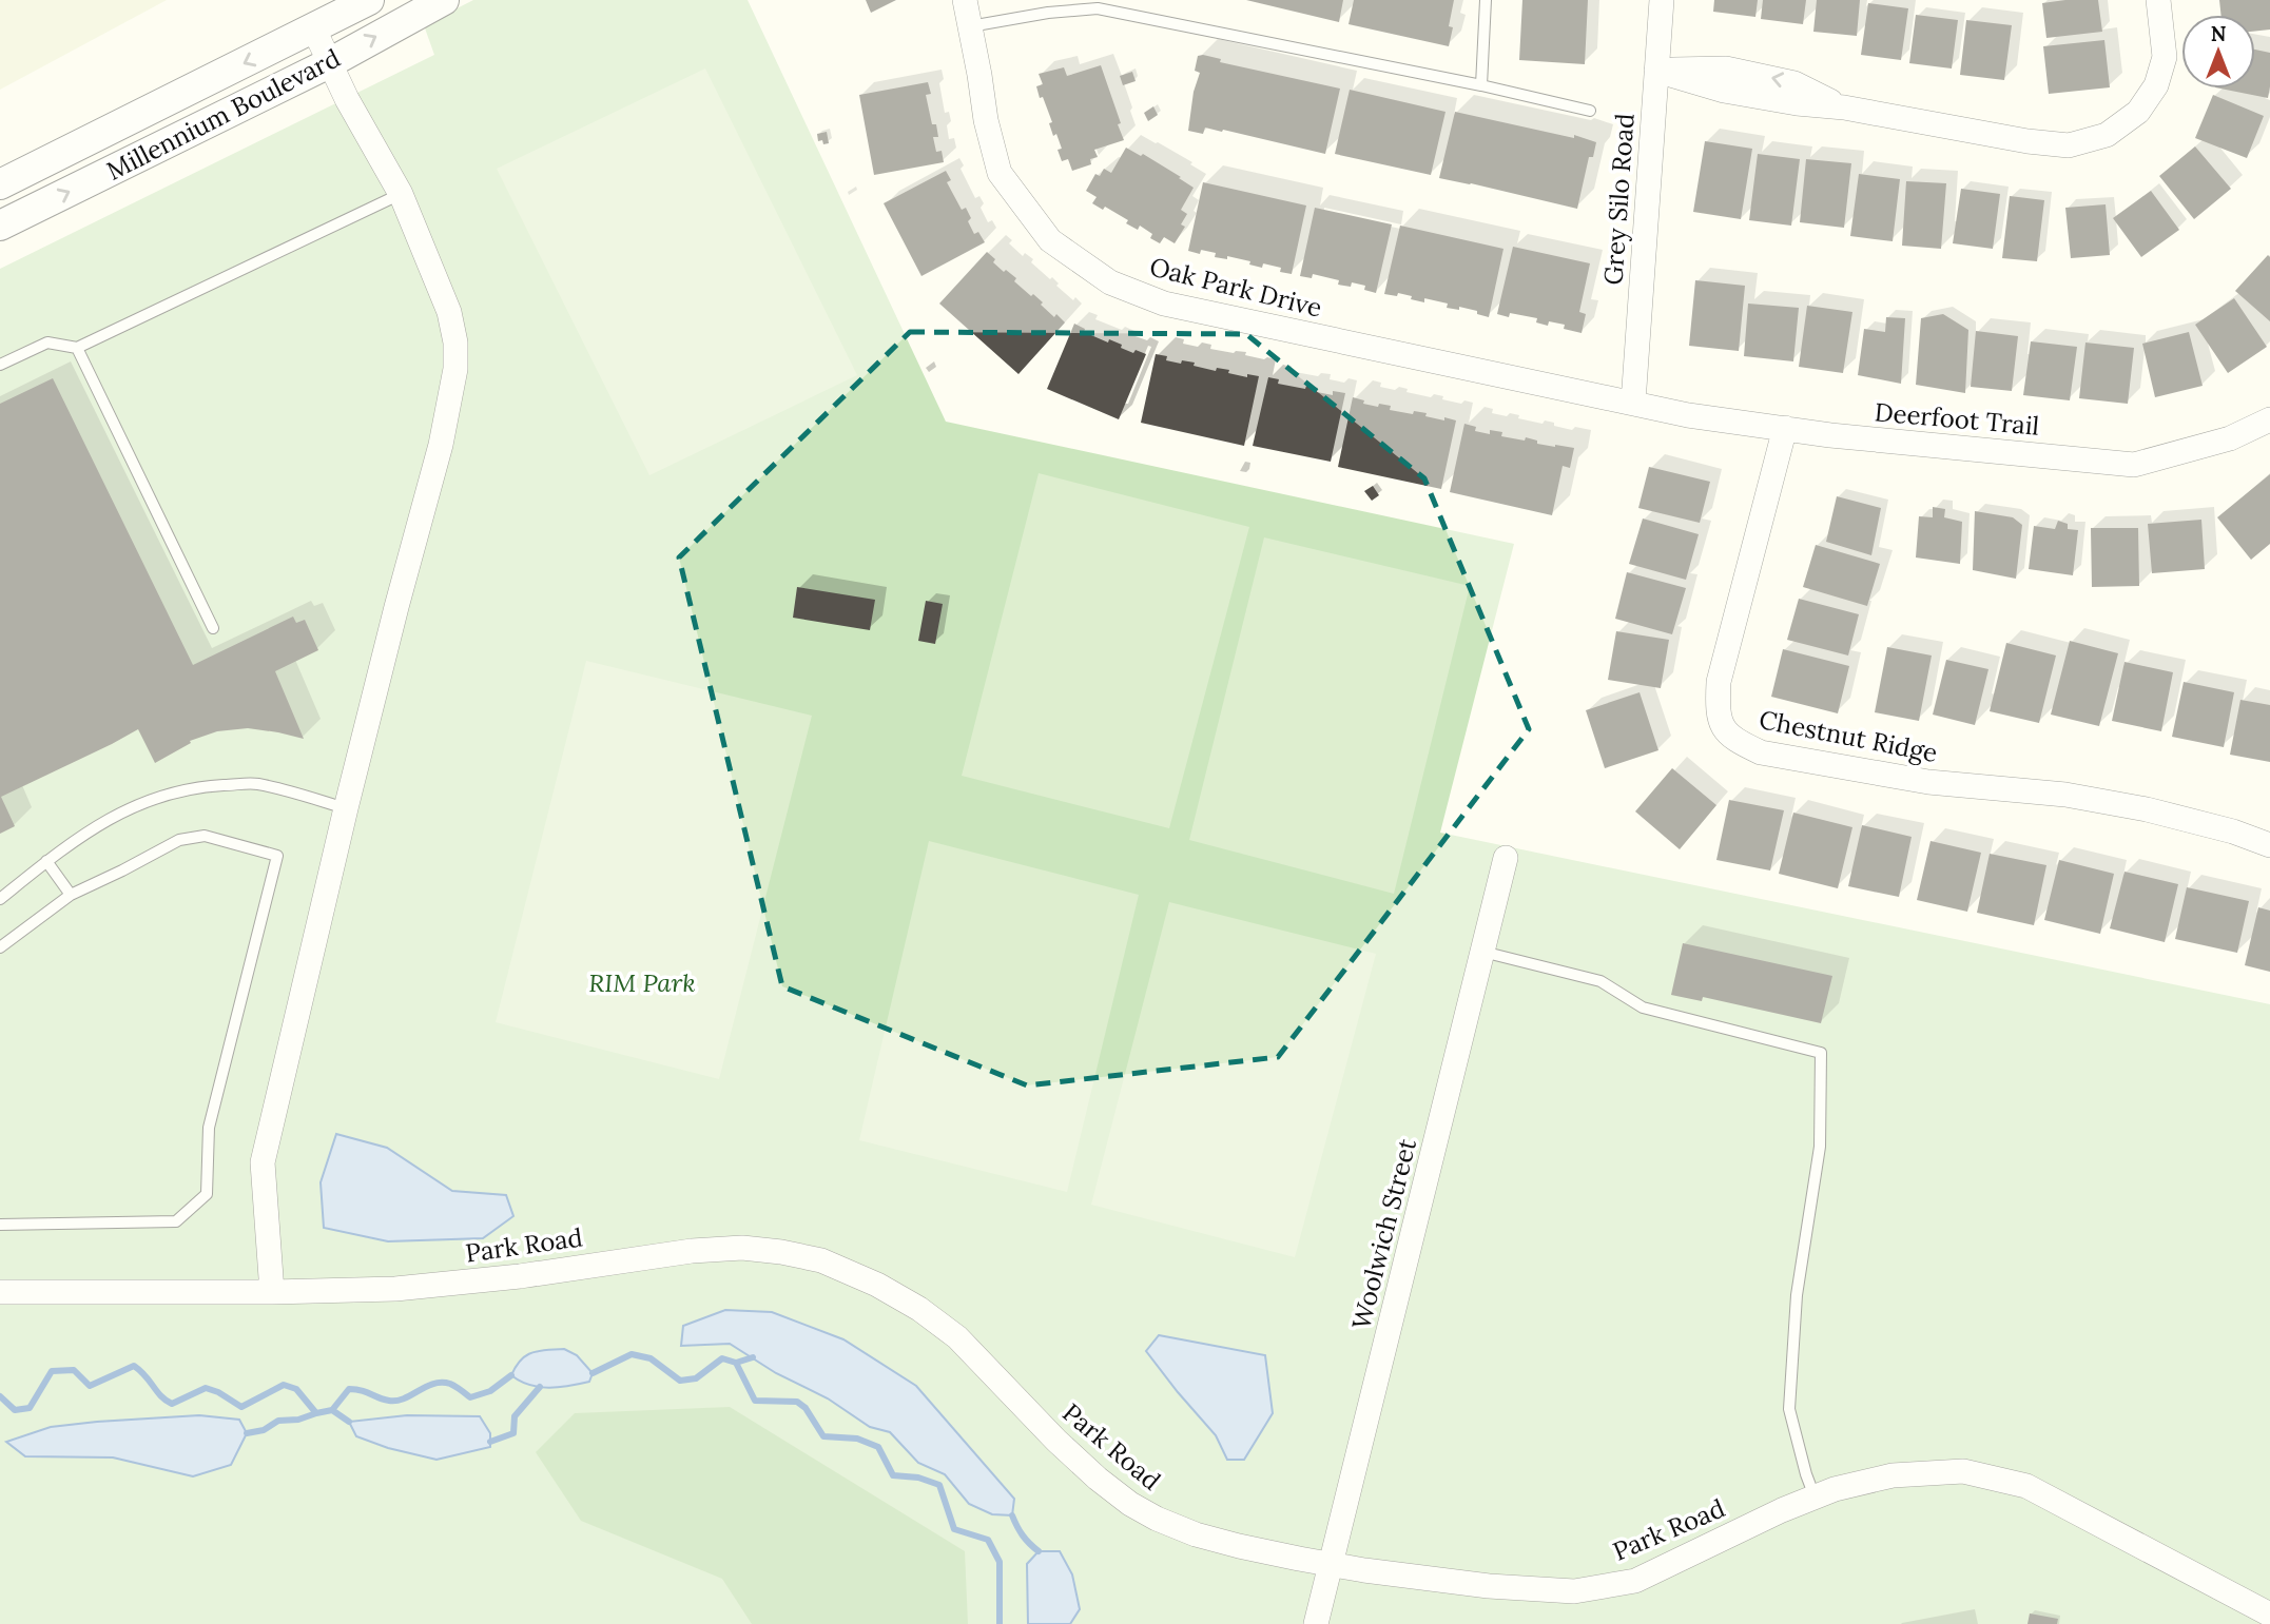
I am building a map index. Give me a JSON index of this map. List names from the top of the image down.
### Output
{
  "streets": {
    "street": [
      "Millennium Boulevard",
      "Grey Silo Road",
      "Oak Park Drive",
      "Deerfoot Trail",
      "Chestnut Ridge",
      "Woolwich Street",
      "Park Road"
    ]
  },
  "crossings": [
    ["Grey Silo Road", "Oak Park Drive"],
    ["Grey Silo Road", "Deerfoot Trail"],
    ["Oak Park Drive", "Deerfoot Trail"],
    ["Deerfoot Trail", "Chestnut Ridge"],
    ["Woolwich Street", "Park Road"]
  ],
  "parks": ["RIM Park"],
  "north": "top"
}
